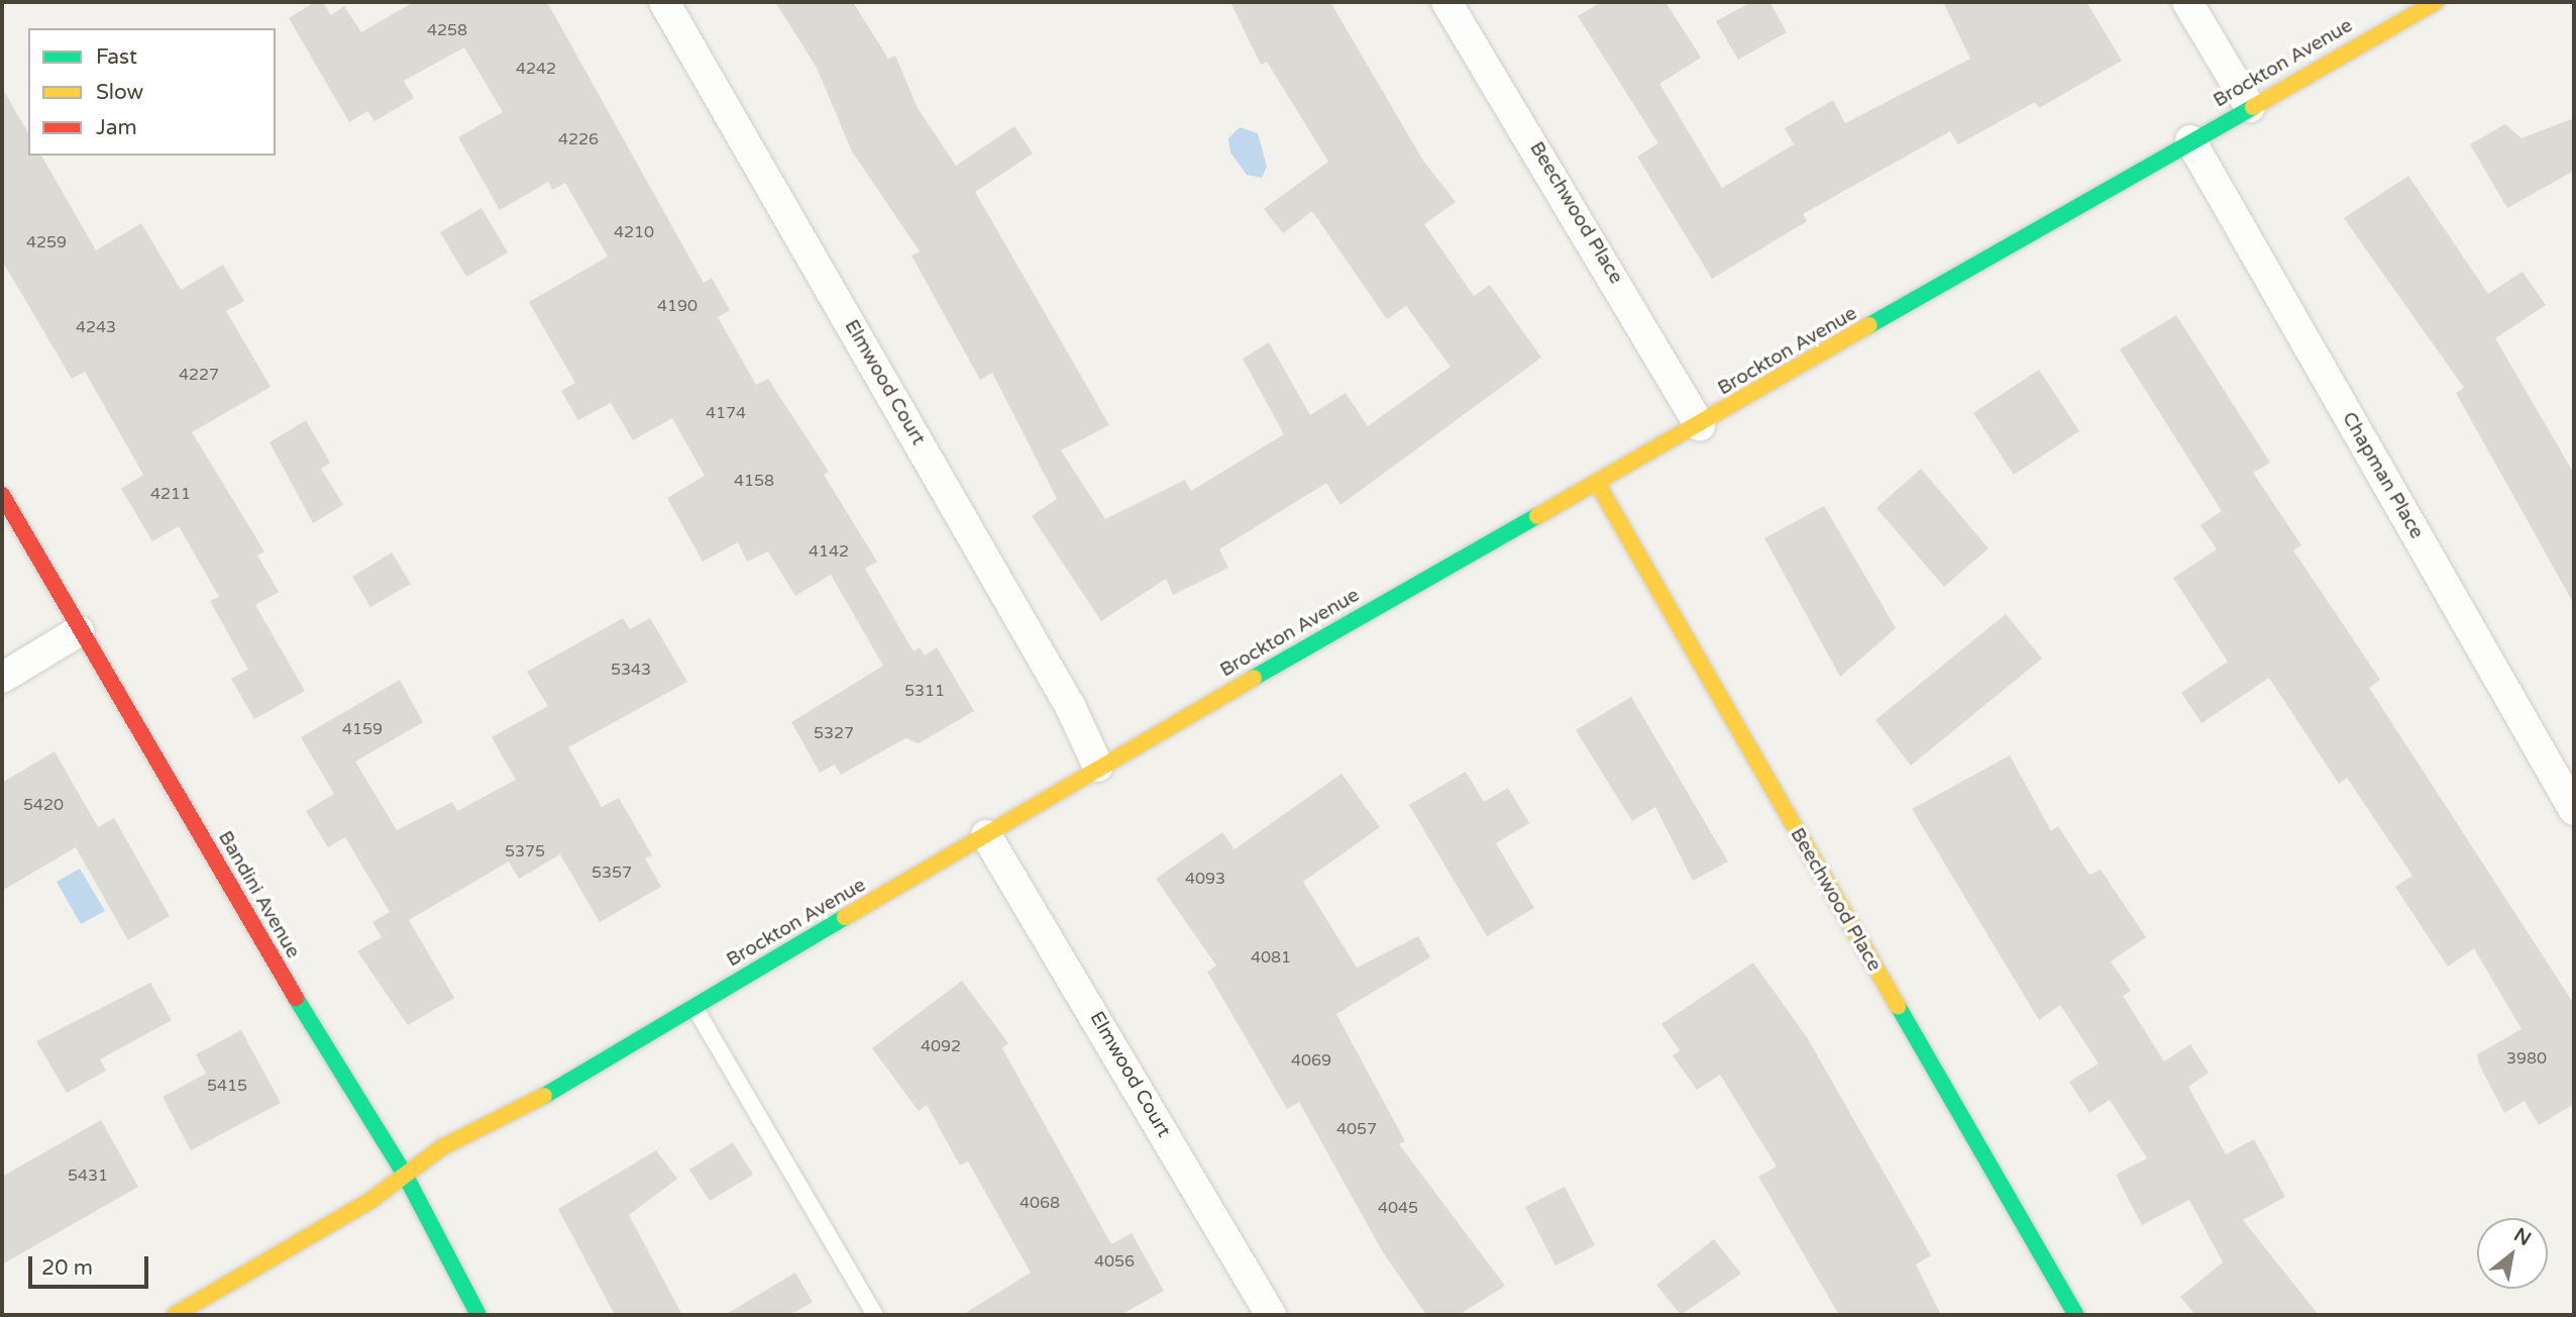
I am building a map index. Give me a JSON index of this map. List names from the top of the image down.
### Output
{
  "streets": {
    "main road": ["Brockton Avenue", "Beechwood Place", "Bandini Avenue"],
    "street": ["Elmwood Court", "Chapman Place"]
  },
  "crossings": [
    ["Brockton Avenue", "Beechwood Place"],
    ["Brockton Avenue", "Elmwood Court"],
    ["Brockton Avenue", "Chapman Place"],
    ["Brockton Avenue", "Bandini Avenue"]
  ],
  "house_numbers": [
    "4258",
    "4242",
    "4226",
    "4210",
    "4259",
    "4190",
    "4243",
    "4227",
    "4174",
    "4158",
    "4211",
    "4142",
    "5343",
    "5311",
    "4159",
    "5327",
    "5420",
    "5375",
    "5357",
    "4093",
    "4081",
    "4092",
    "3980",
    "4069",
    "5415",
    "4057",
    "5431",
    "4068",
    "4045",
    "4056"
  ],
  "legend": ["Fast", "Slow", "Jam"],
  "scale_bar": "20 m",
  "north": "top right"
}
